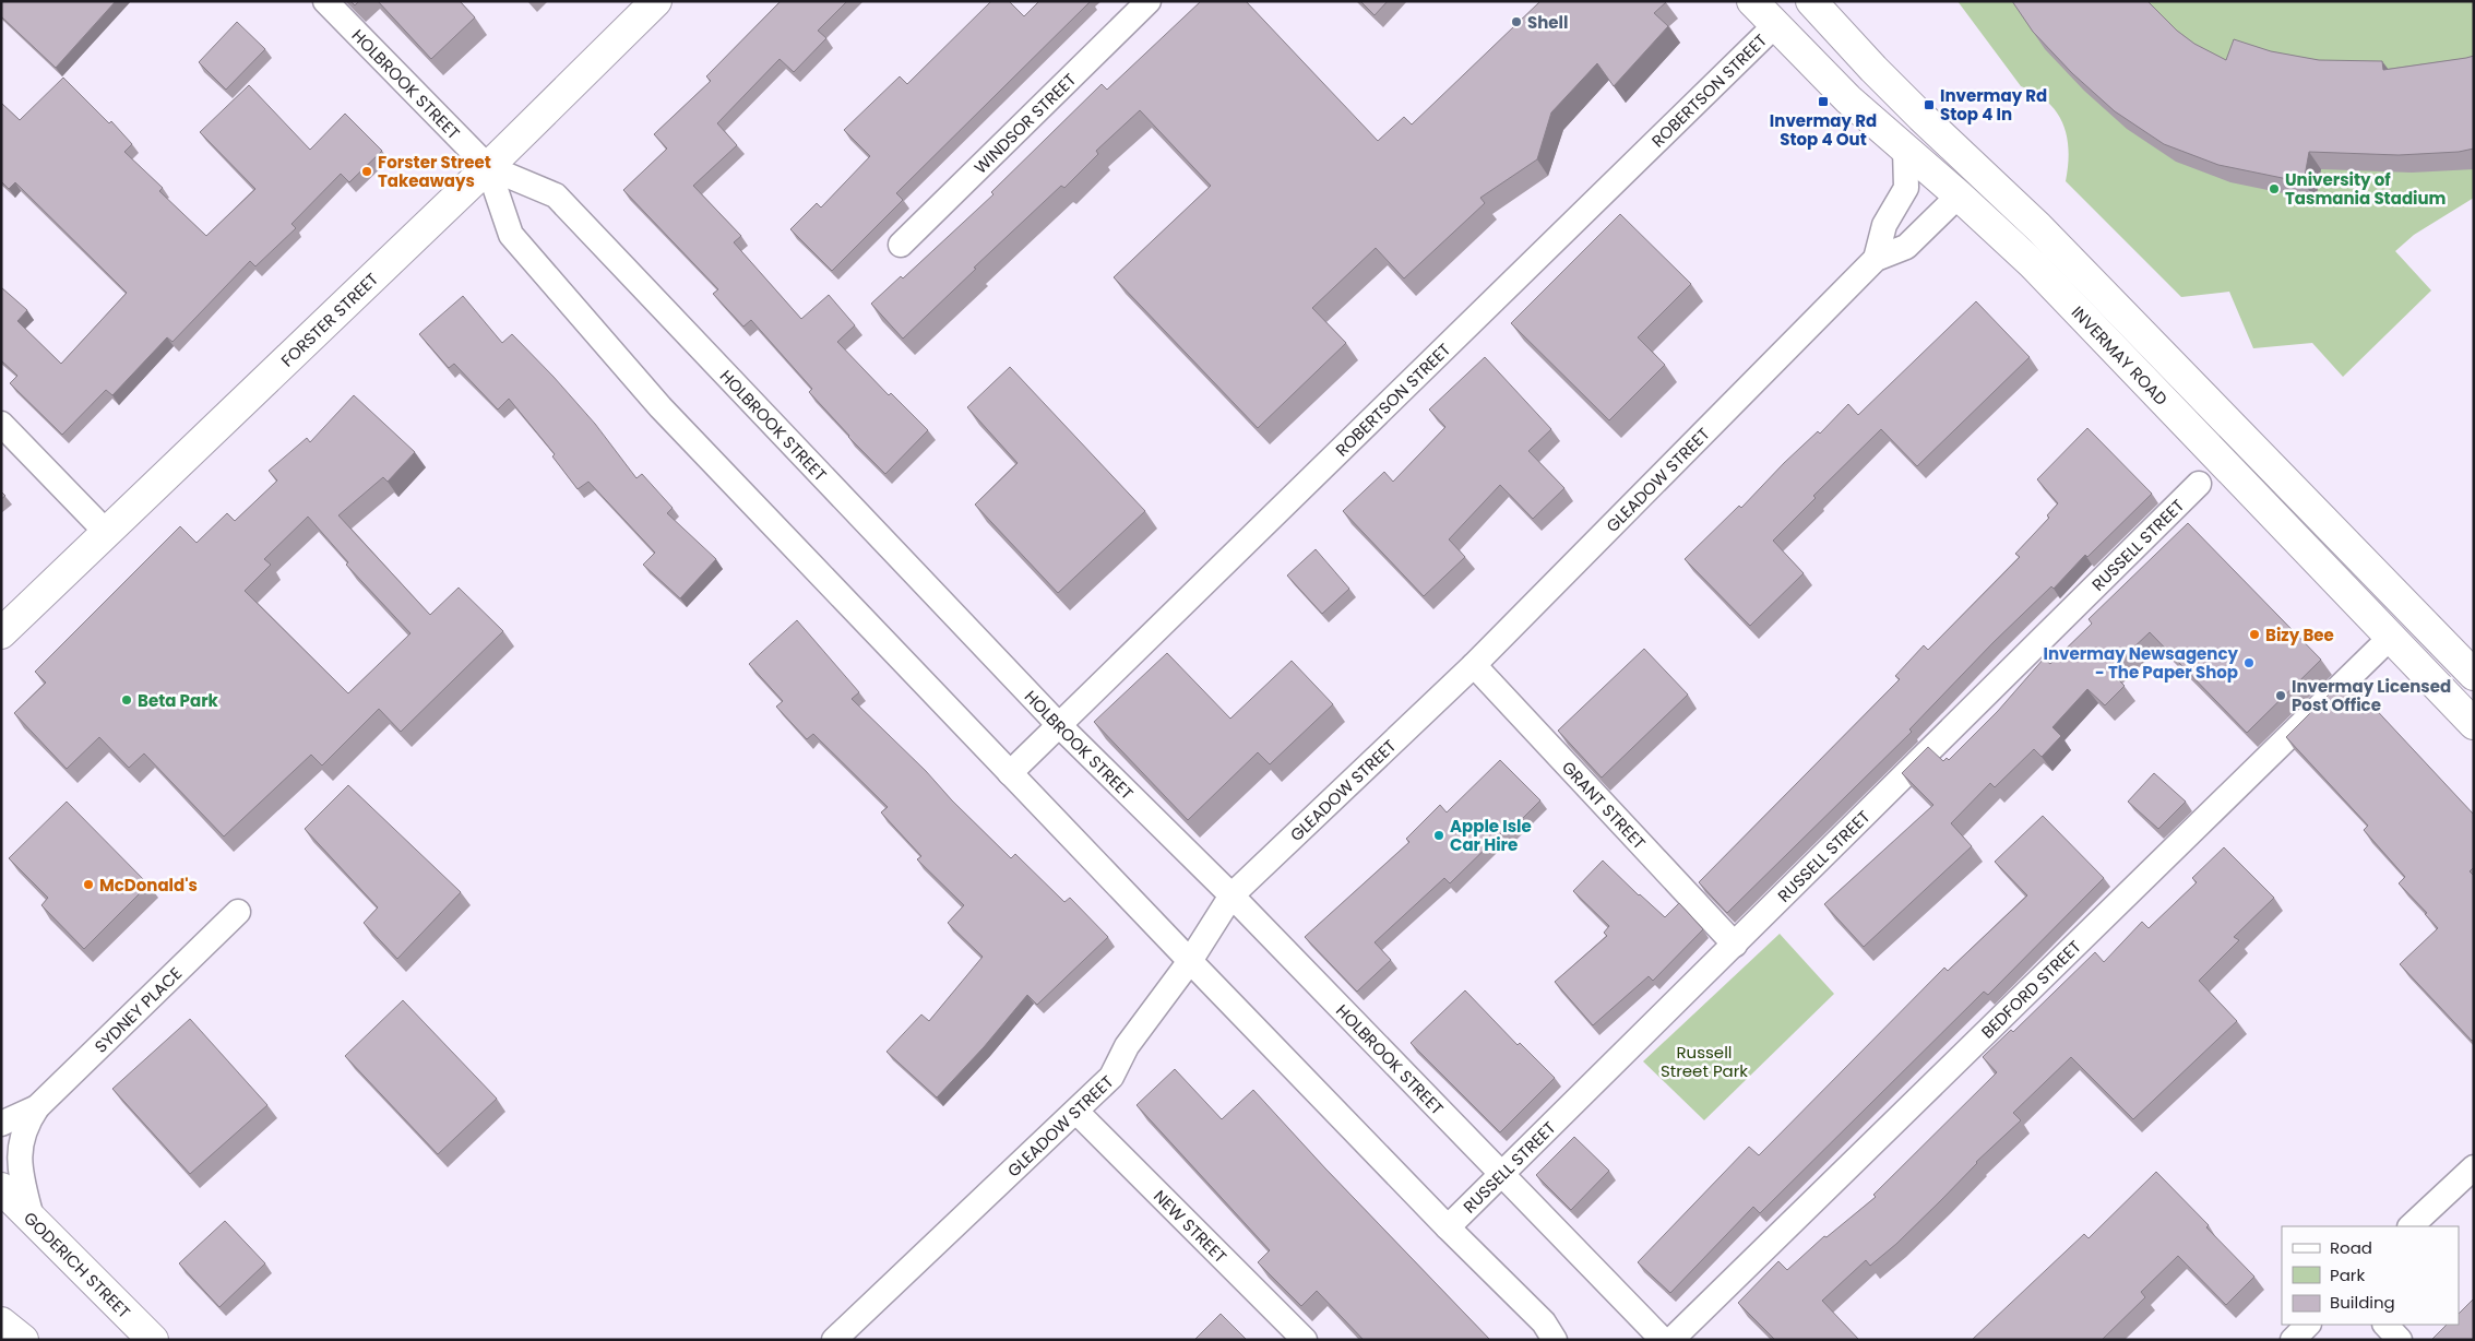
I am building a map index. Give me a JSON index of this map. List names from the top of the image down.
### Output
{
  "streets": {
    "main road": ["FORSTER STREET", "INVERMAY ROAD", "GODERICH STREET"],
    "street": [
      "HOLBROOK STREET",
      "ROBERTSON STREET",
      "WINDSOR STREET",
      "GLEADOW STREET",
      "RUSSELL STREET",
      "GRANT STREET",
      "BEDFORD STREET",
      "SYDNEY PLACE",
      "NEW STREET"
    ]
  },
  "crossings": [
    ["HOLBROOK STREET", "ROBERTSON STREET"],
    ["HOLBROOK STREET", "FORSTER STREET"],
    ["HOLBROOK STREET", "GLEADOW STREET"],
    ["HOLBROOK STREET", "RUSSELL STREET"],
    ["ROBERTSON STREET", "INVERMAY ROAD"],
    ["INVERMAY ROAD", "GLEADOW STREET"],
    ["INVERMAY ROAD", "BEDFORD STREET"],
    ["GLEADOW STREET", "GRANT STREET"],
    ["GLEADOW STREET", "NEW STREET"],
    ["RUSSELL STREET", "GRANT STREET"],
    ["SYDNEY PLACE", "GODERICH STREET"]
  ],
  "parks": ["Russell Street Park"],
  "places": {
    "other": [
      "Shell",
      "Forster Street Takeaways",
      "University of Tasmania Stadium",
      "Bizy Bee",
      "Invermay Newsagency - The Paper Shop",
      "Invermay Licensed Post Office",
      "Beta Park",
      "Apple Isle Car Hire",
      "McDonald's"
    ],
    "transit": ["Invermay Rd Stop 4 Out", "Invermay Rd Stop 4 In"]
  },
  "legend": ["Road", "Park", "Building"]
}
